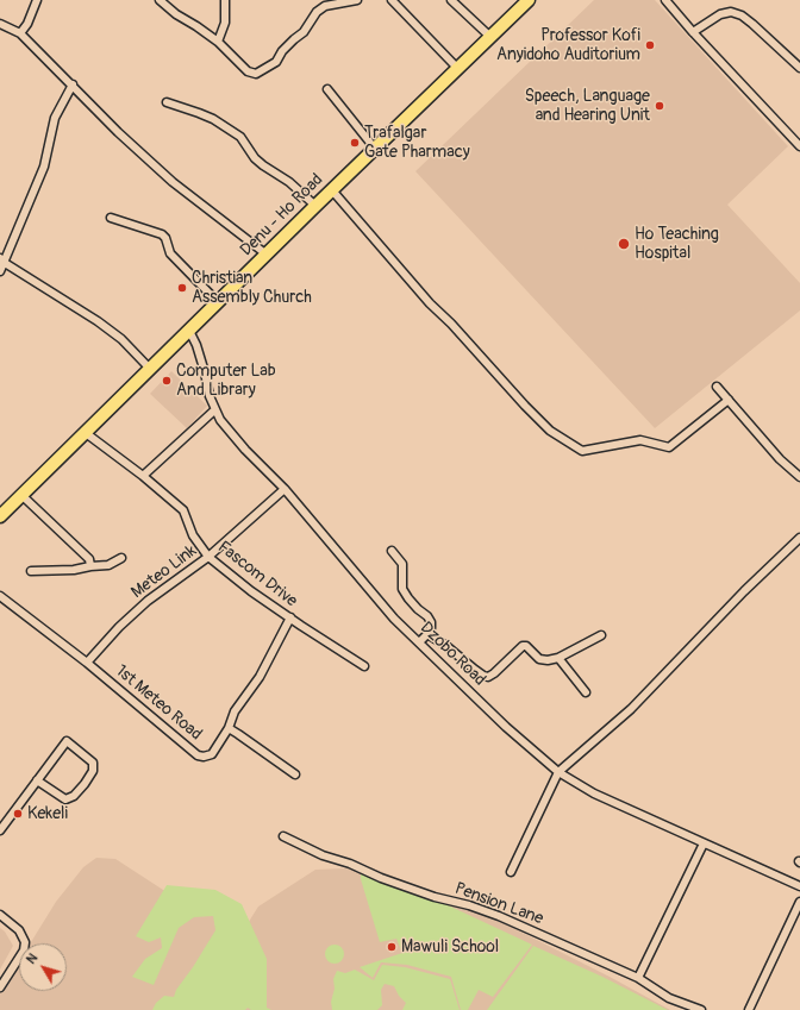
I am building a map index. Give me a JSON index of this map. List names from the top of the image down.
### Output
{
  "streets": {
    "main road": ["Denu - Ho Road"],
    "street": [
      "Meteo Link",
      "Fascom Drive",
      "Dzobo Road",
      "1st Meteo Road",
      "Pension Lane"
    ]
  },
  "crossings": [
    ["Denu - Ho Road", "Fascom Drive"],
    ["Denu - Ho Road", "Dzobo Road"],
    ["Meteo Link", "Fascom Drive"],
    ["Meteo Link", "Dzobo Road"],
    ["Meteo Link", "1st Meteo Road"]
  ],
  "places": [
    "Professor Kofi Anyidoho Auditorium",
    "Speech, Language and Hearing Unit",
    "Trafalgar Gate Pharmacy",
    "Ho Teaching Hospital",
    "Christian Assembly Church",
    "Computer Lab And Library",
    "Kekeli",
    "Mawuli School"
  ],
  "north": "top left"
}
